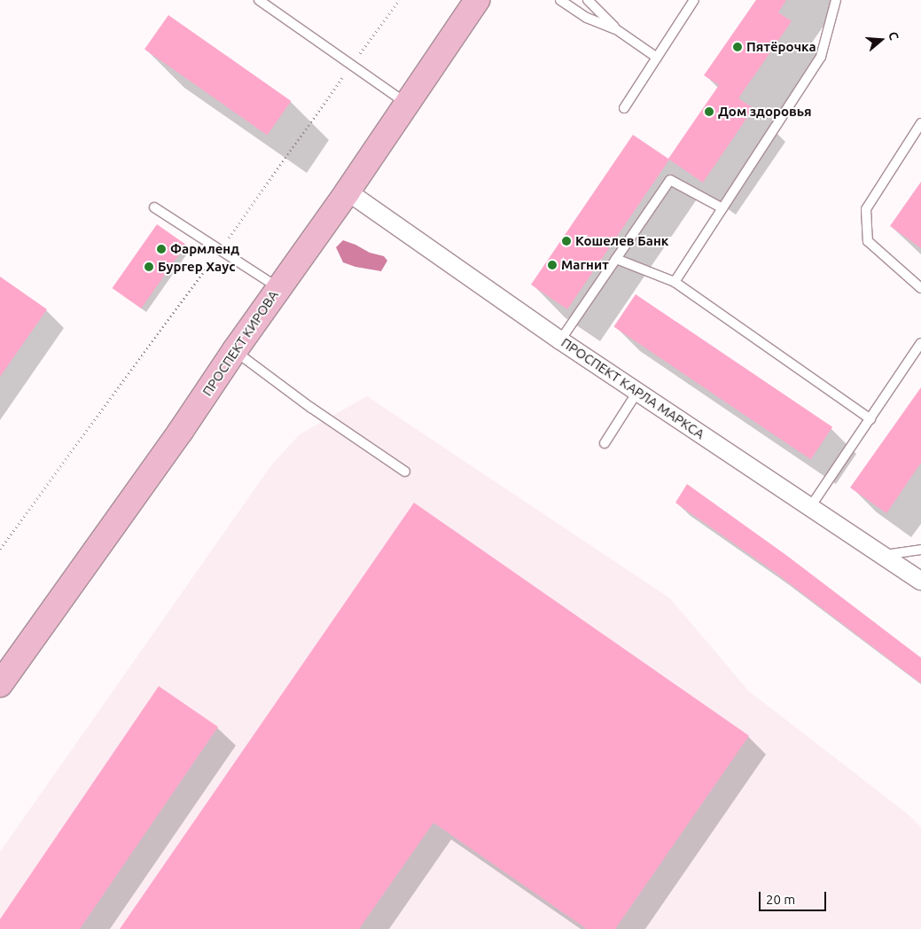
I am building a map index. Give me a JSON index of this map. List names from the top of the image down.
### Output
{
  "streets": {
    "main road": ["ПРОСПЕКТ КИРОВА"],
    "street": ["ПРОСПЕКТ КАРЛА МАРКСА"]
  },
  "crossings": [
    ["ПРОСПЕКТ КИРОВА", "ПРОСПЕКТ КАРЛА МАРКСА"]
  ],
  "places": [
    "Пятёрочка",
    "Дом здоровья",
    "Кошелев Банк",
    "Фармленд",
    "Магнит",
    "Бургер Хаус"
  ],
  "scale_bar": "20 m",
  "north": "right"
}
